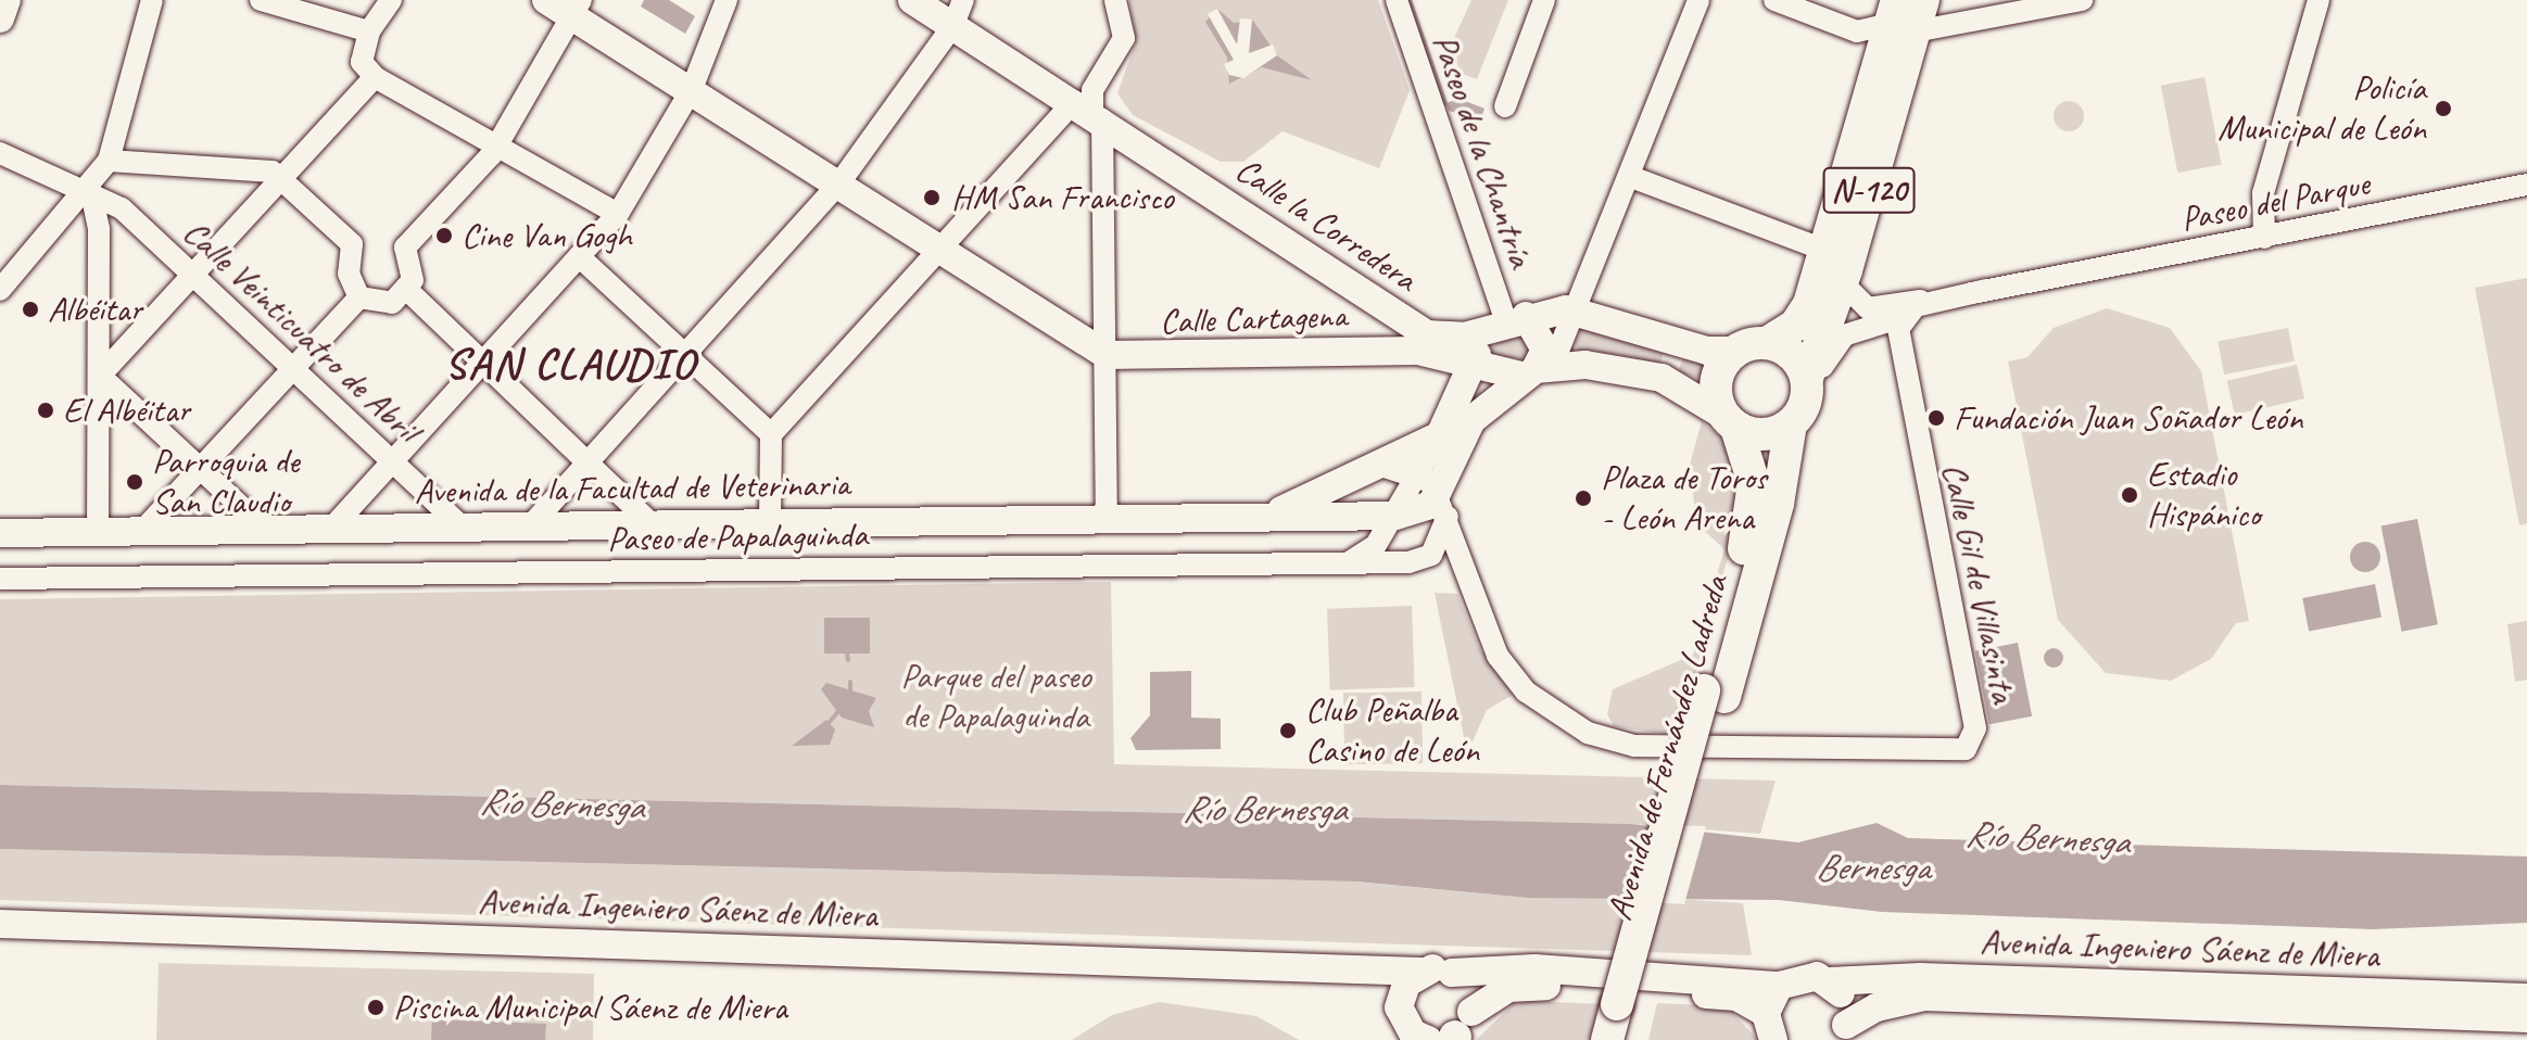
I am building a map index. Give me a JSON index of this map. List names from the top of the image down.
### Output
{
  "streets": {
    "highway": ["N-120", "Avenida de Fernández Ladreda"],
    "main road": [
      "Calle la Corredera",
      "Calle Cartagena",
      "Avenida de la Facultad de Veterinaria",
      "Avenida Ingeniero Sáenz de Miera"
    ],
    "street": [
      "Paseo de la Chantría",
      "Paseo del Parque",
      "Calle Veinticuatro de Abril",
      "Paseo de Papalaguinda",
      "Calle Gil de Villasinta"
    ]
  },
  "crossings": [
    ["Paseo de la Chantría", "Calle la Corredera"],
    ["Paseo de la Chantría", "Avenida de la Facultad de Veterinaria"],
    ["N-120", "Paseo del Parque"],
    ["N-120", "Calle la Corredera"],
    ["N-120", "Avenida de Fernández Ladreda"],
    ["Paseo del Parque", "Calle la Corredera"],
    ["Paseo del Parque", "Calle Gil de Villasinta"],
    ["Paseo del Parque", "Avenida de Fernández Ladreda"],
    ["Calle la Corredera", "Calle Cartagena"],
    ["Calle la Corredera", "Avenida de la Facultad de Veterinaria"],
    ["Calle la Corredera", "Avenida de Fernández Ladreda"],
    ["Calle Cartagena", "Avenida de la Facultad de Veterinaria"],
    ["Calle Veinticuatro de Abril", "Avenida de la Facultad de Veterinaria"],
    ["Avenida de la Facultad de Veterinaria", "Paseo de Papalaguinda"],
    ["Avenida de la Facultad de Veterinaria", "Calle Gil de Villasinta"],
    ["Paseo de Papalaguinda", "Calle Gil de Villasinta"]
  ],
  "districts": ["SAN CLAUDIO"],
  "water": ["Río Bernesga", "Bernesga"],
  "parks": ["Parque del paseo de Papalaguinda"],
  "places": [
    "Policía Municipal de León",
    "HM San Francisco",
    "Cine Van Gogh",
    "Albéitar",
    "El Albéitar",
    "Fundación Juan Soñador León",
    "Parroquia de San Claudio",
    "Estadio Hispánico",
    "Plaza de Toros - León Arena",
    "Club Peñalba Casino de León",
    "Piscina Municipal Sáenz de Miera"
  ]
}
